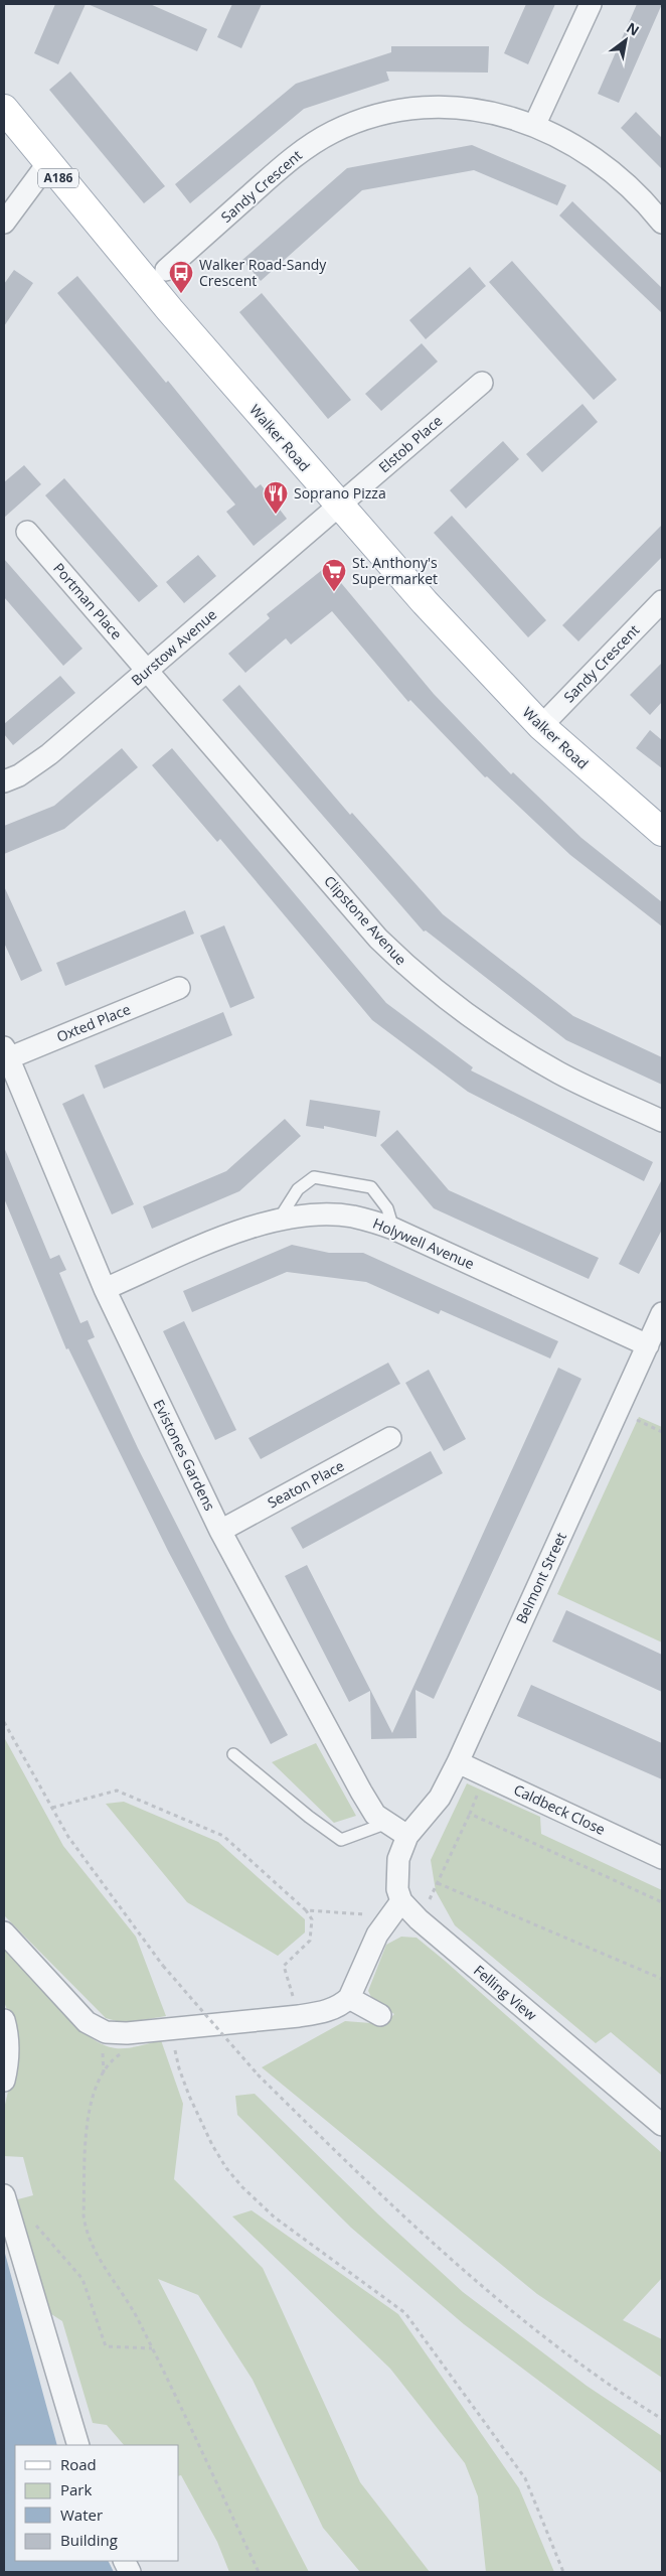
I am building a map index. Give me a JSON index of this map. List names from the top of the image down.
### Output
{
  "streets": {
    "main road": ["A186", "Walker Road"],
    "street": [
      "Sandy Crescent",
      "Elstob Place",
      "Portman Place",
      "Burstow Avenue",
      "Clipstone Avenue",
      "Oxted Place",
      "Holywell Avenue",
      "Evistones Gardens",
      "Seaton Place",
      "Belmont Street",
      "Caldbeck Close",
      "Felling View"
    ]
  },
  "crossings": [
    ["Sandy Crescent", "Walker Road"],
    ["Walker Road", "Elstob Place"],
    ["Walker Road", "Burstow Avenue"],
    ["Elstob Place", "Burstow Avenue"],
    ["Portman Place", "Burstow Avenue"],
    ["Portman Place", "Clipstone Avenue"],
    ["Burstow Avenue", "Clipstone Avenue"],
    ["Oxted Place", "Evistones Gardens"],
    ["Holywell Avenue", "Evistones Gardens"],
    ["Holywell Avenue", "Belmont Street"],
    ["Evistones Gardens", "Seaton Place"],
    ["Evistones Gardens", "Belmont Street"],
    ["Belmont Street", "Caldbeck Close"]
  ],
  "places": {
    "bus stop": ["Walker Road-Sandy Crescent"],
    "restaurant": ["Soprano Pizza"],
    "supermarket": ["St. Anthony's Supermarket"]
  },
  "legend": [
    "Road",
    "Park",
    "Water",
    "Building"
  ],
  "north": "top right"
}
